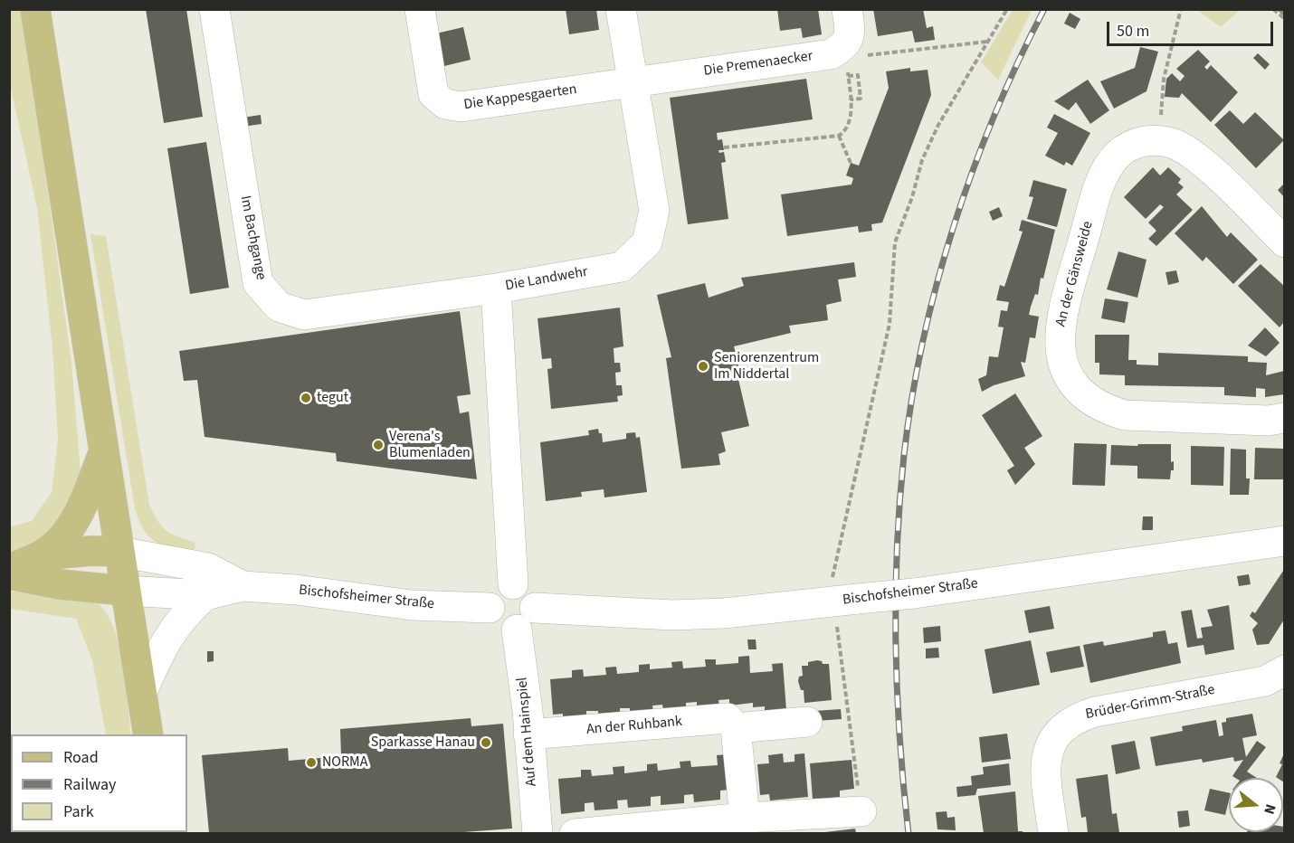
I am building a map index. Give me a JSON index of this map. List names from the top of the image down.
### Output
{
  "streets": {
    "street": [
      "Die Premenaecker",
      "Die Kappesgaerten",
      "Im Bachgange",
      "An der Gänsweide",
      "Die Landwehr",
      "Bischofsheimer Straße",
      "Brüder-Grimm-Straße",
      "An der Ruhbank",
      "Auf dem Hainspiel"
    ]
  },
  "crossings": [
    ["Die Premenaecker", "Die Kappesgaerten"],
    ["Die Premenaecker", "Die Landwehr"],
    ["Die Kappesgaerten", "Die Landwehr"],
    ["Im Bachgange", "Die Landwehr"],
    ["Die Landwehr", "Bischofsheimer Straße"],
    ["Die Landwehr", "Auf dem Hainspiel"],
    ["Bischofsheimer Straße", "Auf dem Hainspiel"],
    ["An der Ruhbank", "Auf dem Hainspiel"]
  ],
  "places": [
    "Seniorenzentrum Im Niddertal",
    "tegut",
    "Verena's Blumenladen",
    "Sparkasse Hanau",
    "NORMA"
  ],
  "legend": ["Road", "Railway", "Park"],
  "scale_bar": "50 m",
  "north": "right"
}
